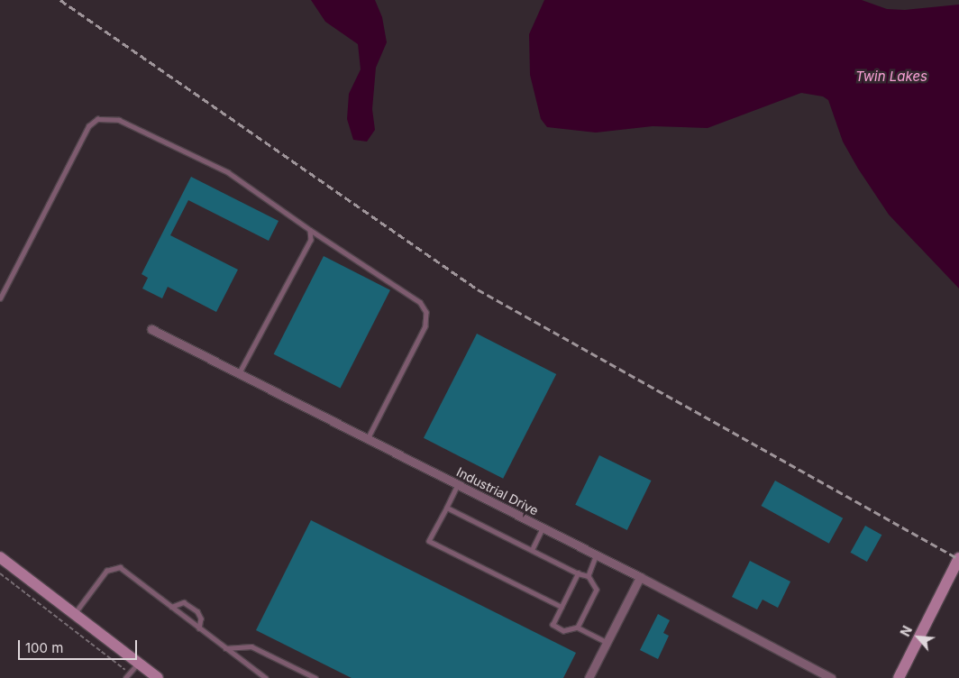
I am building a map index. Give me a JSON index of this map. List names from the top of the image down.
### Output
{
  "streets": {
    "street": ["Industrial Drive"]
  },
  "water": ["Twin Lakes"],
  "scale_bar": "100 m",
  "north": "top left"
}
